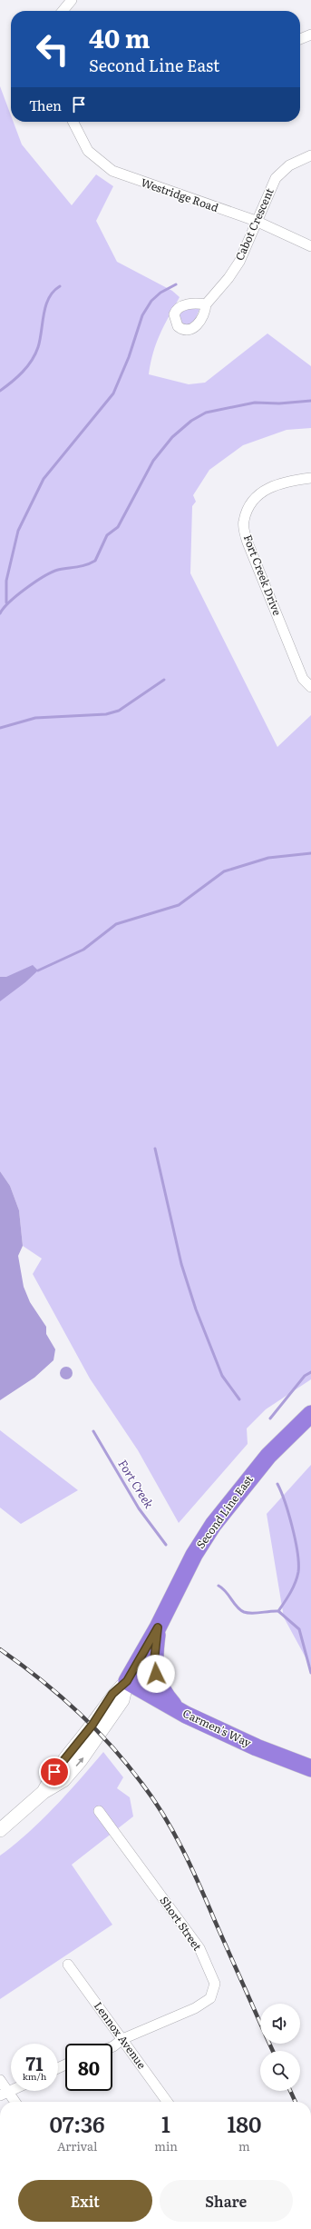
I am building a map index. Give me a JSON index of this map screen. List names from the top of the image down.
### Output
{
  "streets": {
    "highway": ["Second Line East", "Carmen's Way"],
    "street": [
      "Westridge Road",
      "Cabot Crescent",
      "Fort Creek Drive",
      "Short Street",
      "Lennox Avenue"
    ]
  },
  "crossings": [
    ["Westridge Road", "Cabot Crescent"],
    ["Second Line East", "Carmen's Way"],
    ["Short Street", "Lennox Avenue"]
  ],
  "water": ["Fort Creek"],
  "page": {
    "turn": ["40 m", "Second Line East"],
    "then": "Then",
    "speed": "71 km/h",
    "limit": "80",
    "eta": [
      "07:36",
      "Arrival",
      "1",
      "min",
      "180",
      "m"
    ],
    "buttons": ["Exit", "Share"]
  }
}
